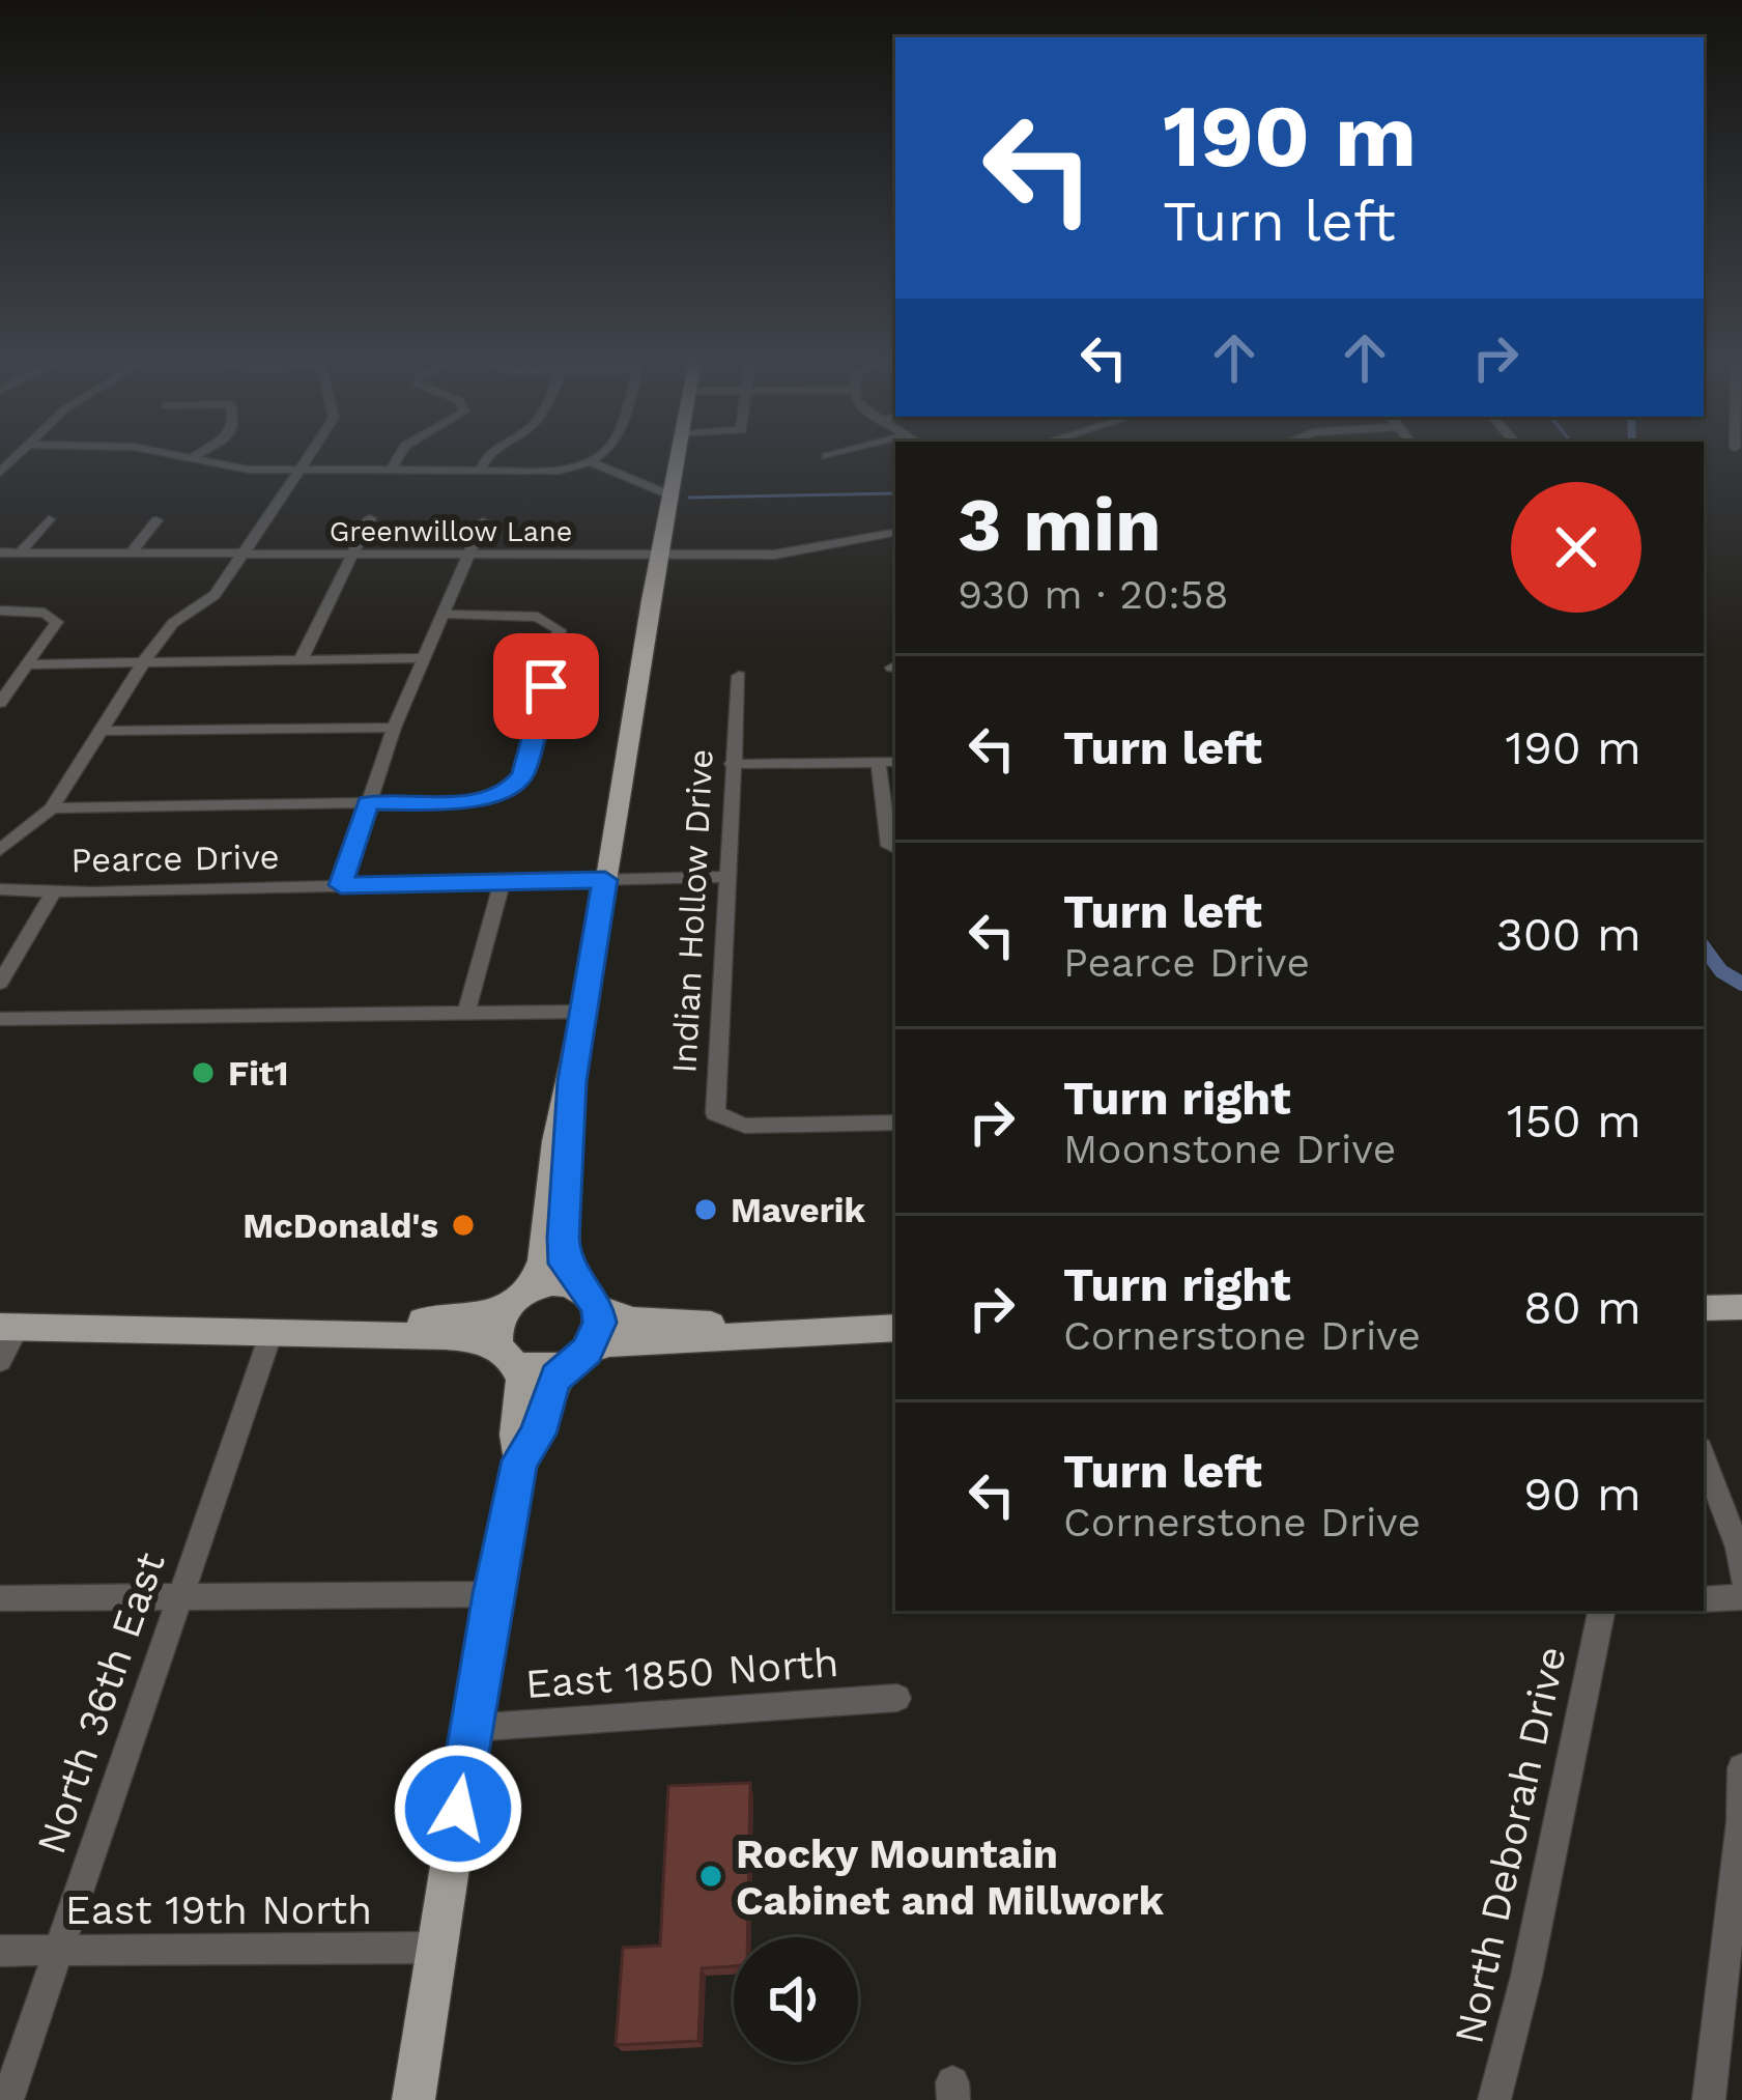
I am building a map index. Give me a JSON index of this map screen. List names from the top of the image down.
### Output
{
  "streets": {
    "street": [
      "Greenwillow Lane",
      "Pearce Drive",
      "Indian Hollow Drive",
      "East 1850 North",
      "North 36th East",
      "North Deborah Drive",
      "East 19th North"
    ]
  },
  "crossings": [
    ["Pearce Drive", "Indian Hollow Drive"],
    ["North 36th East", "East 19th North"]
  ],
  "places": [
    "Fit1",
    "Maverik",
    "McDonald's",
    "Rocky Mountain Cabinet and Millwork"
  ],
  "page": {
    "turn": ["190 m", "Turn left"],
    "heading": ["3 min", "930 m · 20:58"],
    "list": [
      {
        "name": "Turn left",
        "value": "190 m"
      },
      {
        "name": "Turn left",
        "note": "Pearce Drive",
        "value": "300 m"
      },
      {
        "name": "Turn right",
        "note": "Moonstone Drive",
        "value": "150 m"
      },
      {
        "name": "Turn right",
        "note": "Cornerstone Drive",
        "value": "80 m"
      },
      {
        "name": "Turn left",
        "note": "Cornerstone Drive",
        "value": "90 m"
      }
    ]
  }
}
